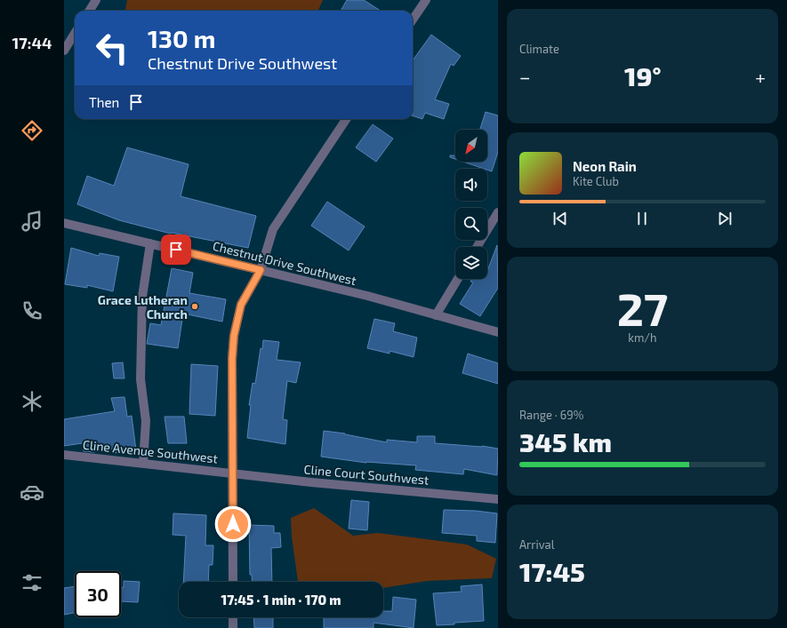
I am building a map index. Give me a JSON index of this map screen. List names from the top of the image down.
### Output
{
  "streets": {
    "street": ["Chestnut Drive Southwest", "Cline Avenue Southwest", "Cline Court Southwest"]
  },
  "crossings": [
    ["Cline Avenue Southwest", "Cline Court Southwest"]
  ],
  "places": ["Grace Lutheran Church"],
  "north": "bottom left",
  "page": {
    "tabs": "17:44",
    "tile": [
      "Climate",
      ["27", "km/h"],
      ["Range · 69%", "345 km"],
      ["Arrival", "17:45"]
    ],
    "turn": ["130 m", "Chestnut Drive Southwest"],
    "heat": ["−", "19°", "+"],
    "then": "Then",
    "song": ["Neon Rain", "Kite Club"],
    "limit": "30",
    "trip": "17:45 · 1 min · 170 m"
  }
}
